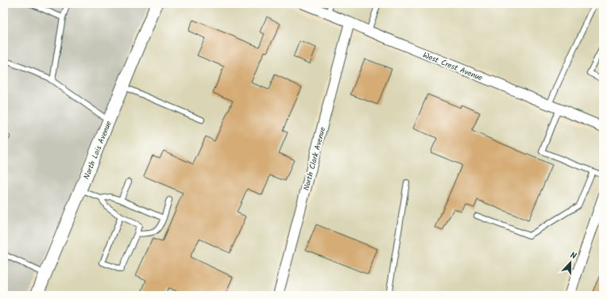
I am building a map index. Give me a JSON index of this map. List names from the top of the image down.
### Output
{
  "streets": {
    "street": ["West Crest Avenue", "North Lois Avenue", "North Clark Avenue"]
  },
  "crossings": [
    ["West Crest Avenue", "North Clark Avenue"]
  ],
  "north": "top"
}
